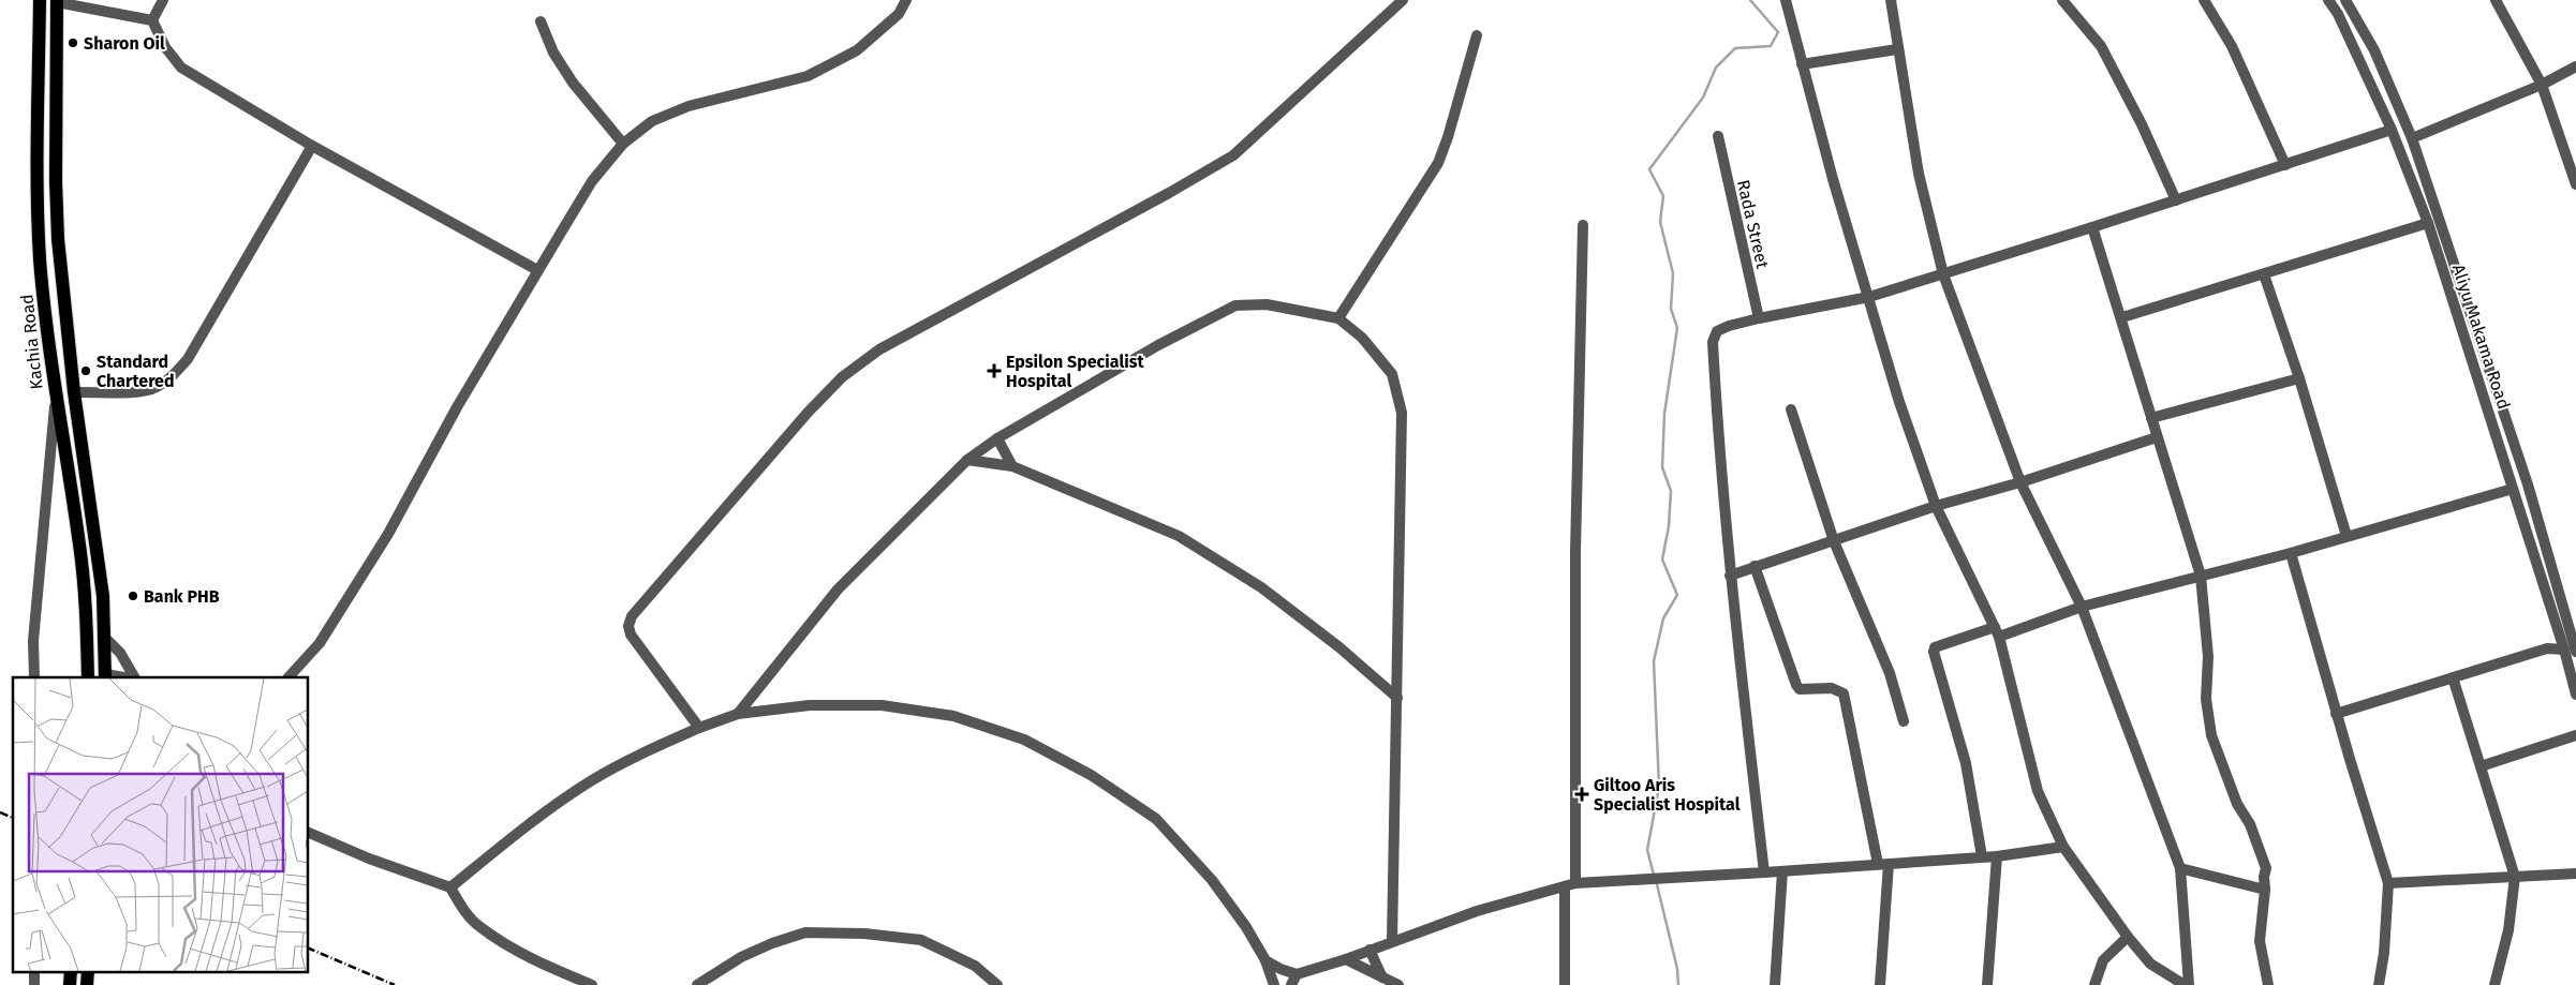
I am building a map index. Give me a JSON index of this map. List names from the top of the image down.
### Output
{
  "streets": {
    "main road": ["Kachia Road"],
    "street": ["Rada Street", "Aliyu Makama Road"]
  },
  "places": {
    "other": ["Sharon Oil", "Standard Chartered", "Bank PHB"],
    "health": ["Epsilon Specialist Hospital", "Giltoo Aris Specialist Hospital"]
  }
}
